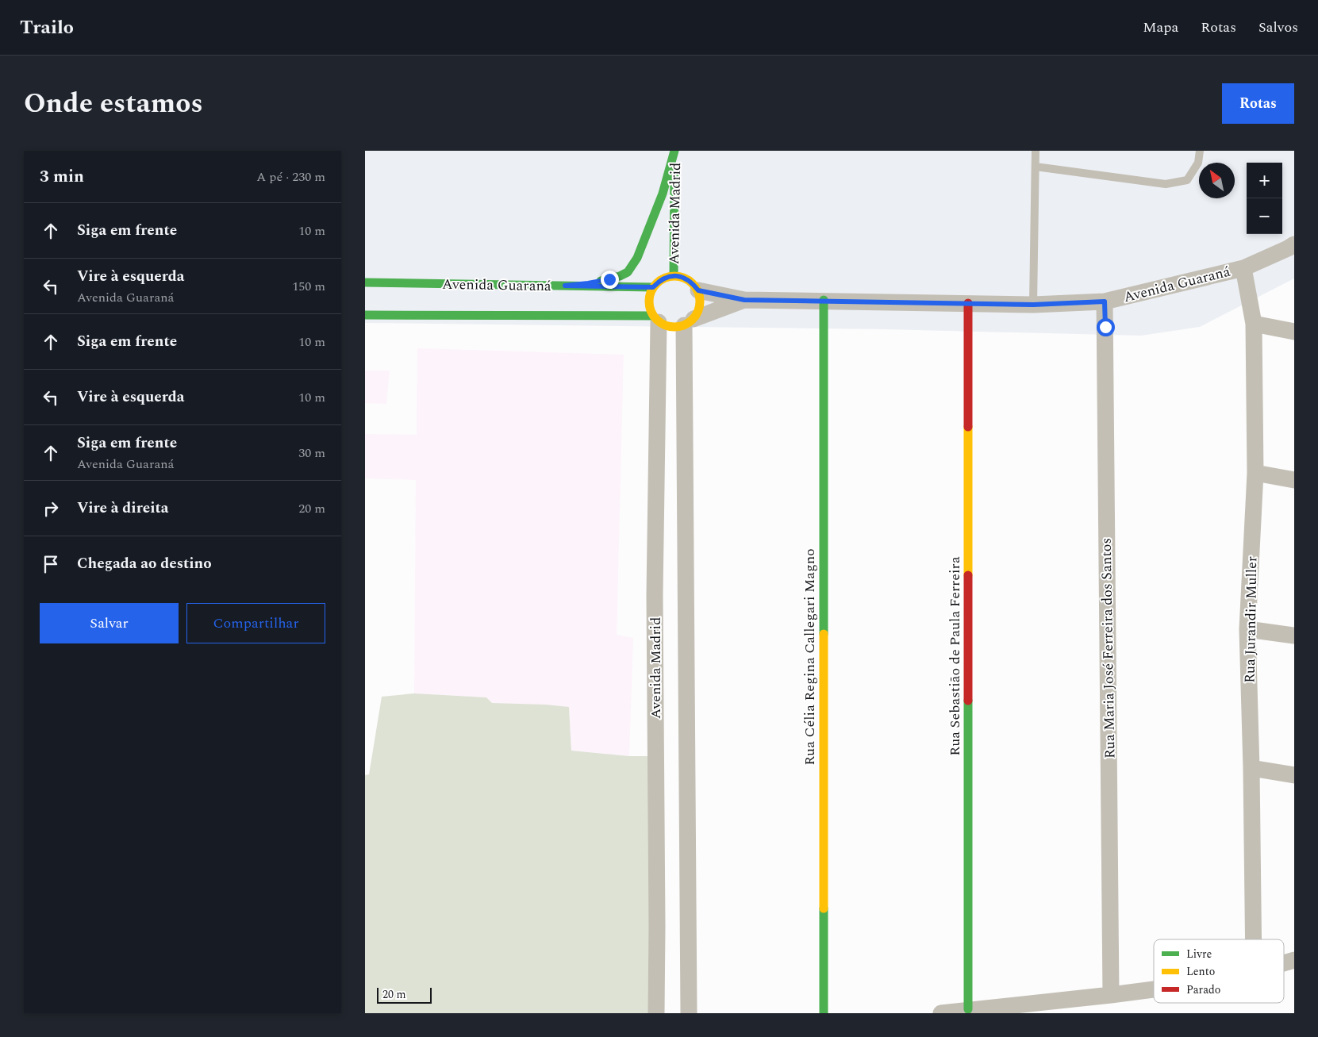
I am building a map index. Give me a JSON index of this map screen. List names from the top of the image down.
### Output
{
  "streets": {
    "street": [
      "Avenida Madrid",
      "Avenida Guaraná",
      "Rua Jurandir Muller",
      "Rua Maria José Ferreira dos Santos",
      "Rua Sebastião de Paula Ferreira",
      "Rua Célia Regina Callegari Magno"
    ]
  },
  "crossings": [
    ["Avenida Madrid", "Avenida Guaraná"],
    ["Avenida Guaraná", "Rua Jurandir Muller"],
    ["Avenida Guaraná", "Rua Maria José Ferreira dos Santos"],
    ["Avenida Guaraná", "Rua Sebastião de Paula Ferreira"],
    ["Avenida Guaraná", "Rua Célia Regina Callegari Magno"]
  ],
  "legend": ["Livre", "Lento", "Parado"],
  "scale_bar": "20 m",
  "north": "top left",
  "page": {
    "header": "Trailo",
    "nav": ["Mapa", "Rotas", "Salvos"],
    "title": "Onde estamos",
    "buttons": [
      "Rotas",
      ["Salvar", "Compartilhar"]
    ],
    "heading": ["3 min", "A pé · 230 m"],
    "map_buttons": ["+", "−"],
    "list": [
      ["Siga em frente", "10 m"],
      ["Vire à esquerda", "Avenida Guaraná", "150 m"],
      ["Siga em frente", "10 m"],
      ["Vire à esquerda", "10 m"],
      ["Siga em frente", "Avenida Guaraná", "30 m"],
      ["Vire à direita", "20 m"],
      "Chegada ao destino"
    ],
    "scale": "20 m"
  }
}
